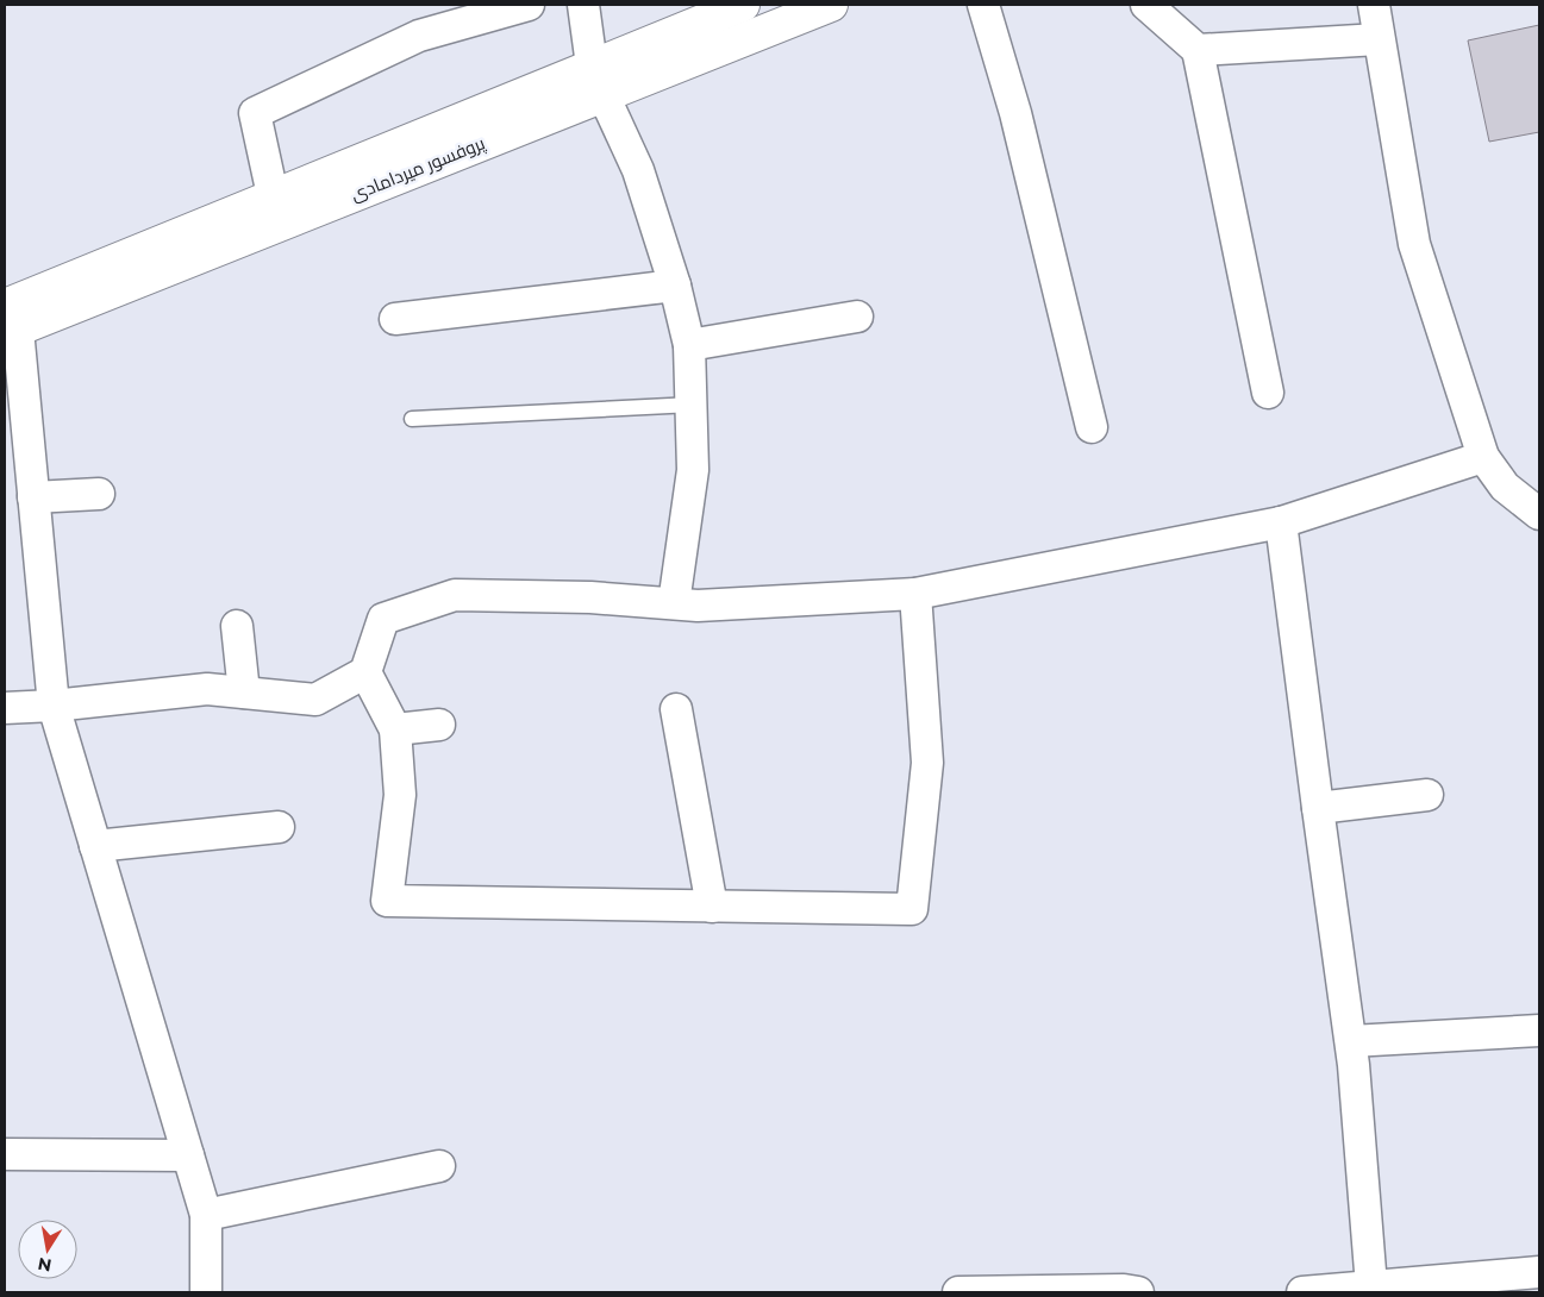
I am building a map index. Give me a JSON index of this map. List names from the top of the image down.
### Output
{
  "streets": {
    "main road": ["پروفسور میردامادی"]
  },
  "north": "bottom"
}
